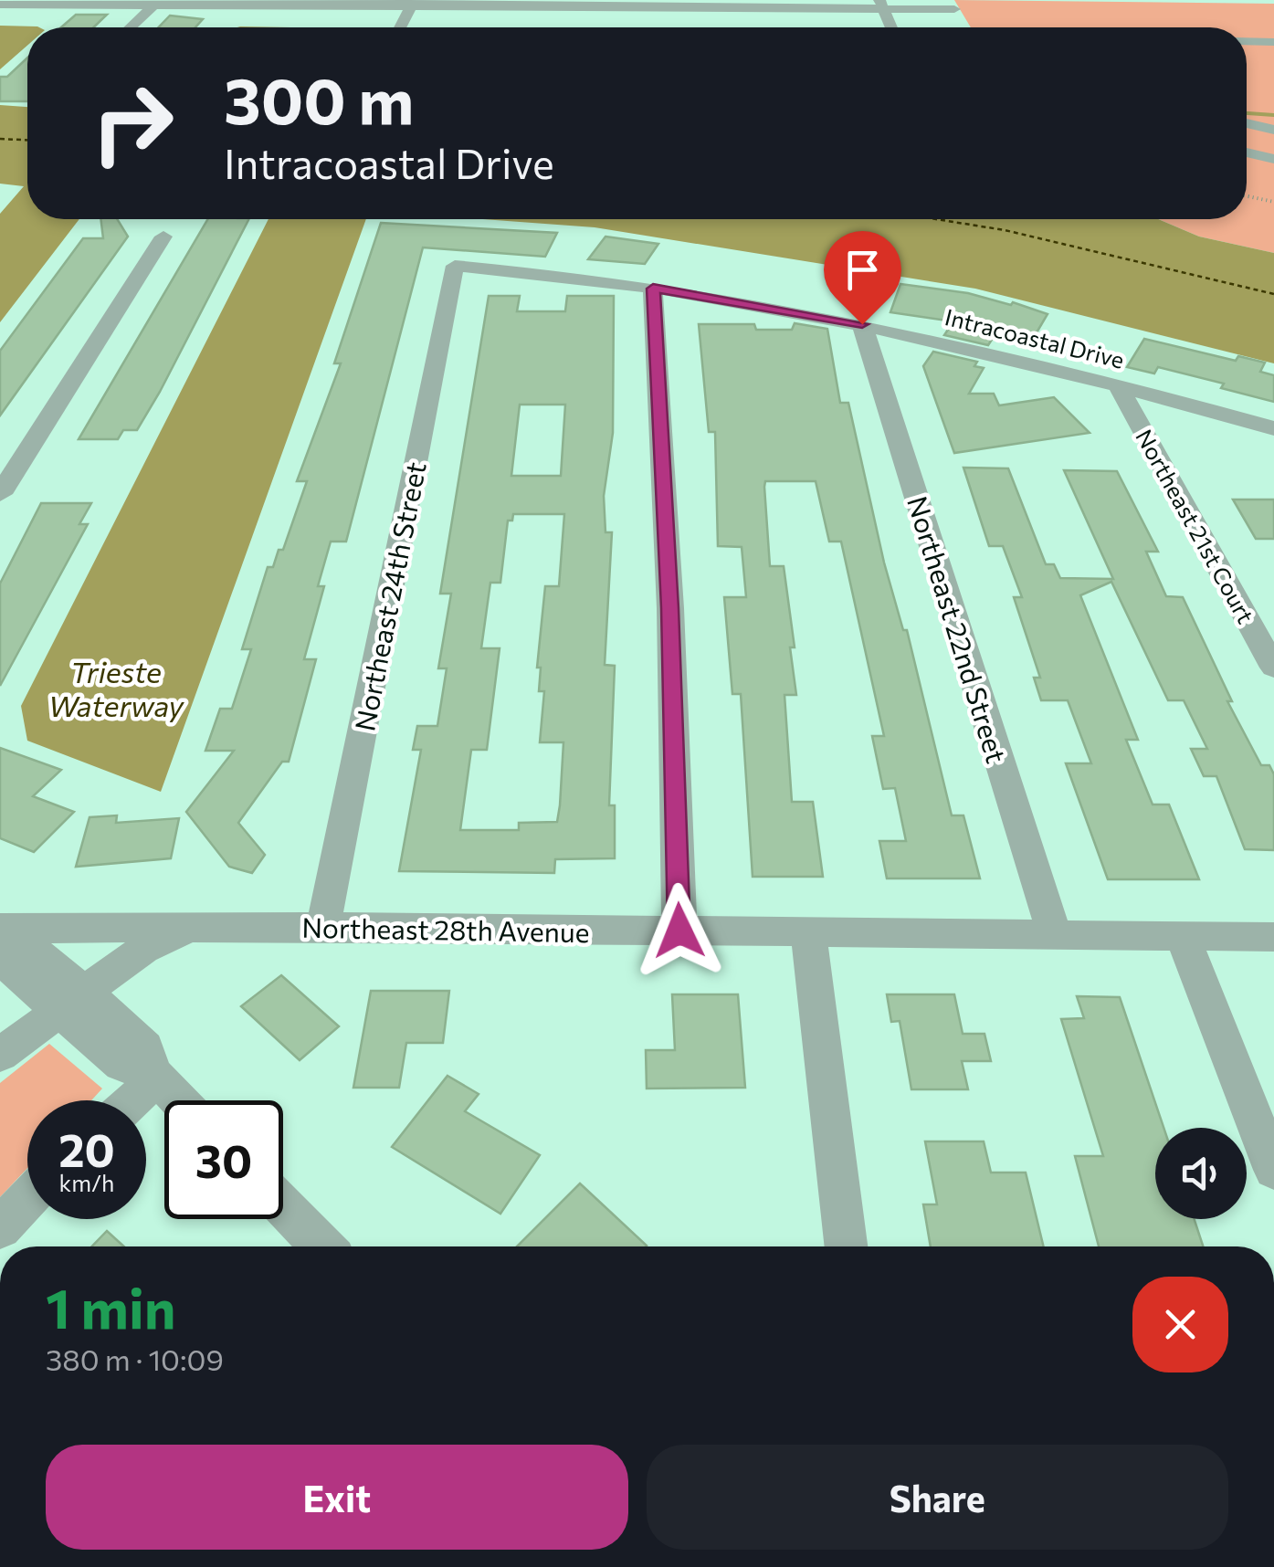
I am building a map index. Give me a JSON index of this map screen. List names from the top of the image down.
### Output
{
  "streets": {
    "street": [
      "Intracoastal Drive",
      "Northeast 21st Court",
      "Northeast 24th Street",
      "Northeast 22nd Street",
      "Northeast 28th Avenue"
    ]
  },
  "crossings": [
    ["Intracoastal Drive", "Northeast 21st Court"],
    ["Intracoastal Drive", "Northeast 24th Street"],
    ["Intracoastal Drive", "Northeast 22nd Street"],
    ["Northeast 24th Street", "Northeast 28th Avenue"],
    ["Northeast 22nd Street", "Northeast 28th Avenue"]
  ],
  "water": ["Trieste Waterway"],
  "page": {
    "turn": ["300 m", "Intracoastal Drive"],
    "speed": "20 km/h",
    "limit": "30",
    "heading": ["1 min", "380 m · 10:09"],
    "buttons": ["Exit", "Share"]
  }
}
